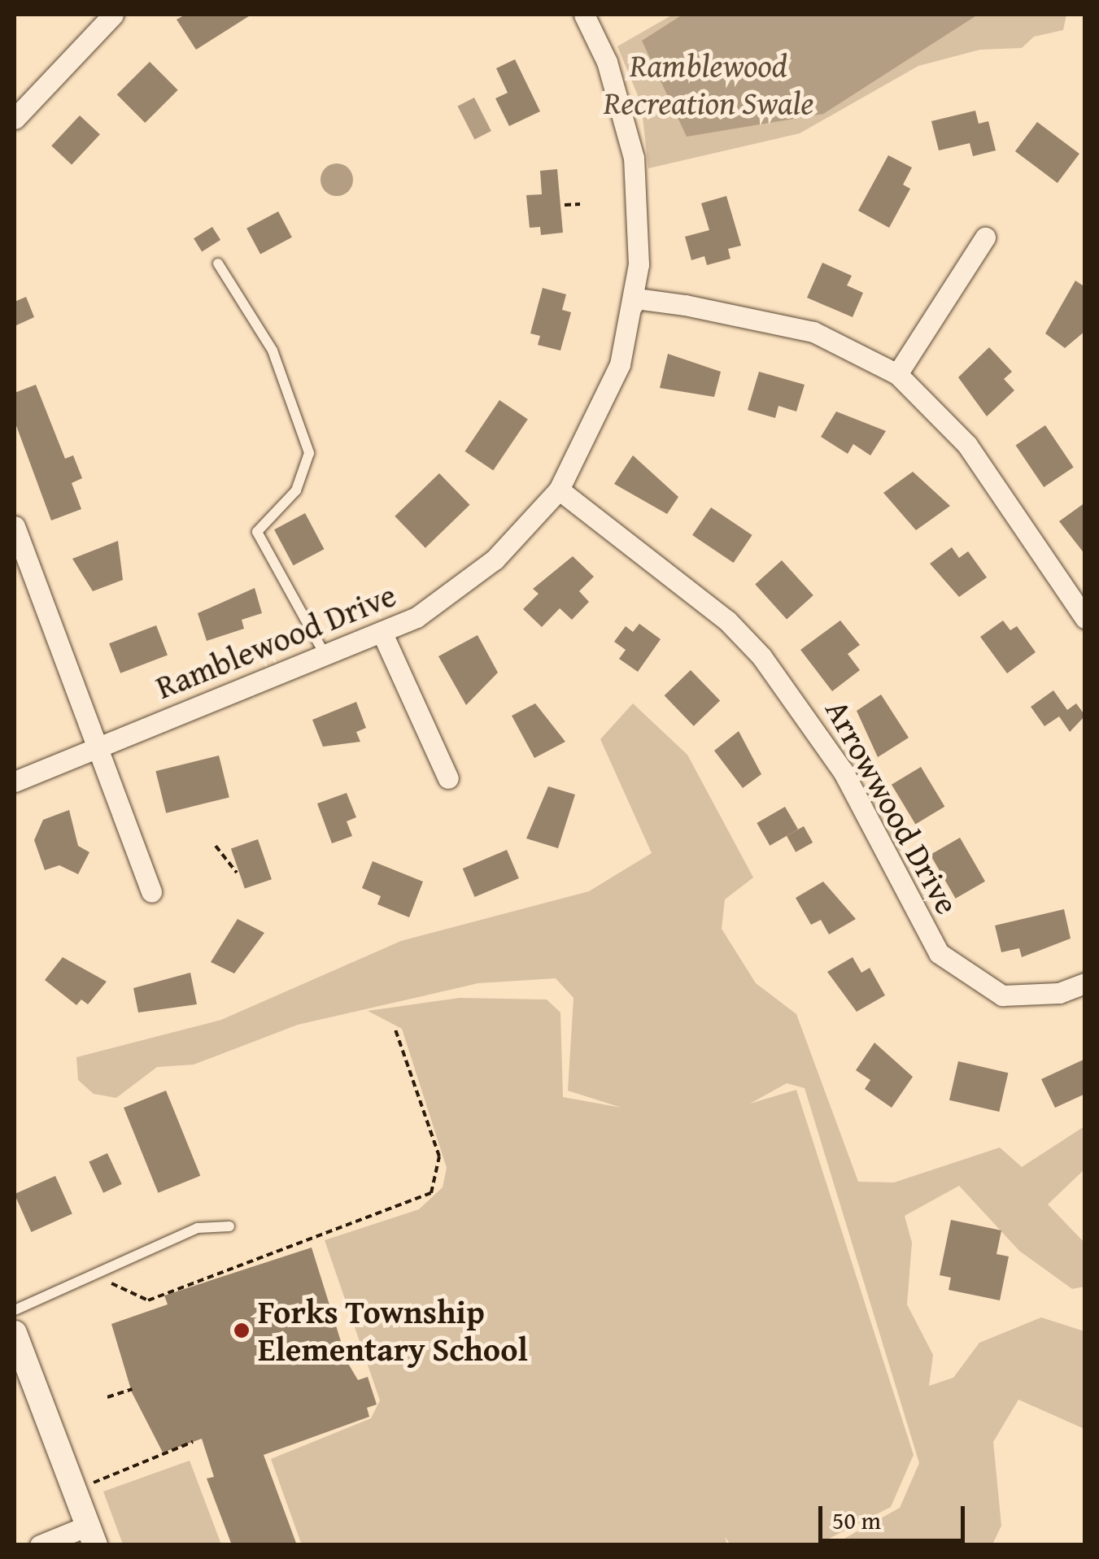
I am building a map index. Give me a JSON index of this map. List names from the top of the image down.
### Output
{
  "streets": {
    "street": ["Ramblewood Drive", "Arrowwood Drive"]
  },
  "crossings": [
    ["Ramblewood Drive", "Arrowwood Drive"]
  ],
  "parks": ["Ramblewood Recreation Swale"],
  "places": ["Forks Township Elementary School"],
  "scale_bar": "50 m"
}
